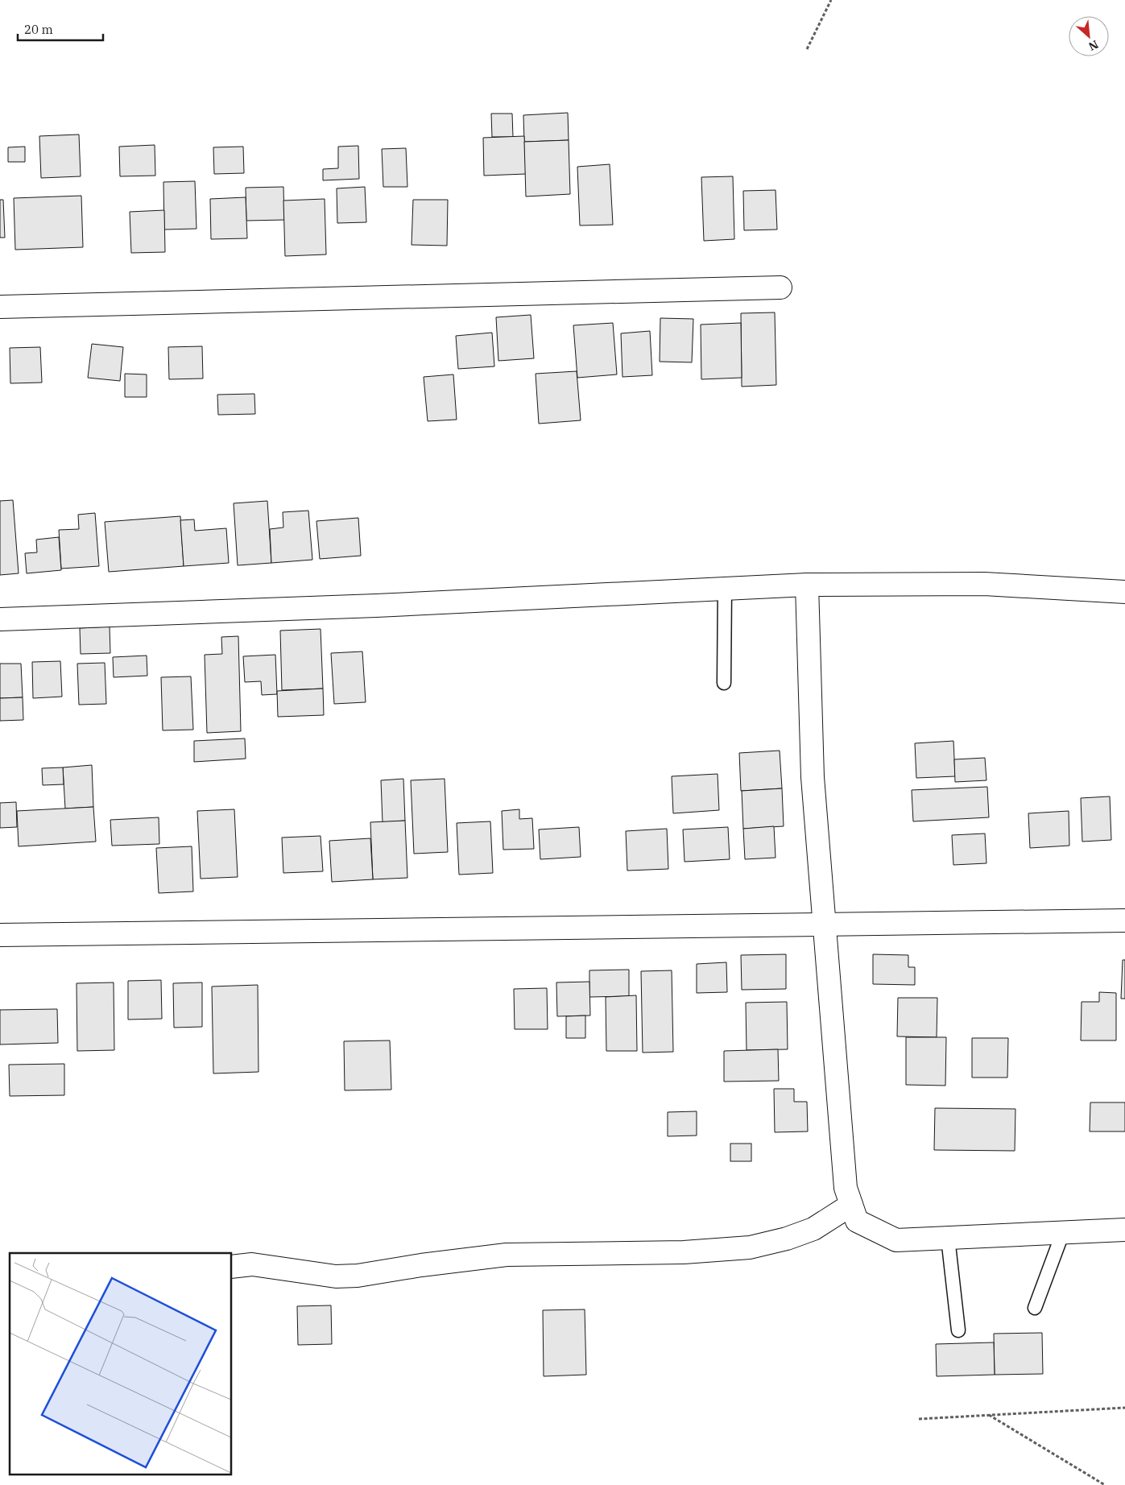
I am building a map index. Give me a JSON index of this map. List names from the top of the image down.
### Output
{
  "scale_bar": "20 m",
  "north": "bottom right"
}
